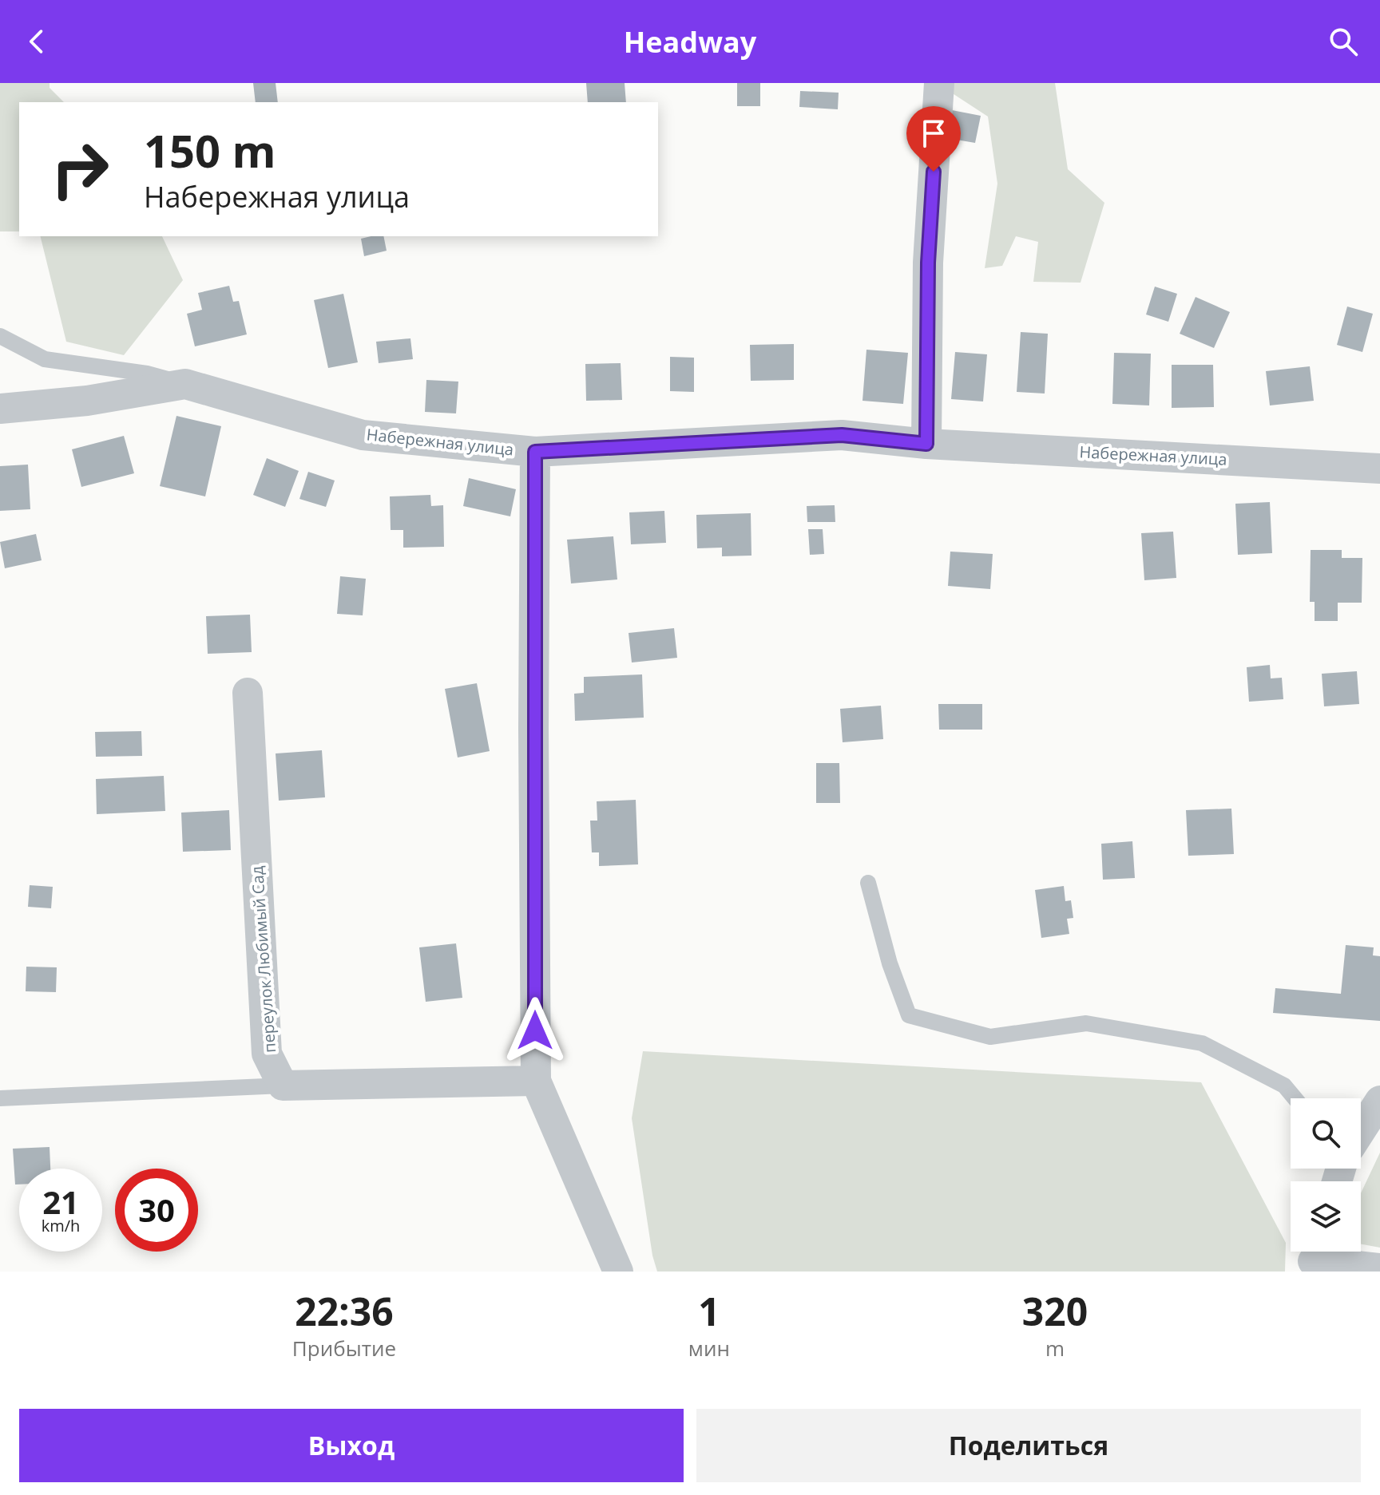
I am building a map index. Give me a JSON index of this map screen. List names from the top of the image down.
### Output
{
  "streets": {
    "street": ["Набережная улица", "переулок Любимый Сад"]
  },
  "page": {
    "header": "Headway",
    "turn": ["150 m", "Набережная улица"],
    "speed": "21 km/h",
    "limit": "30",
    "eta": [
      "22:36",
      "Прибытие",
      "1",
      "мин",
      "320",
      "m"
    ],
    "buttons": ["Выход", "Поделиться"]
  }
}
